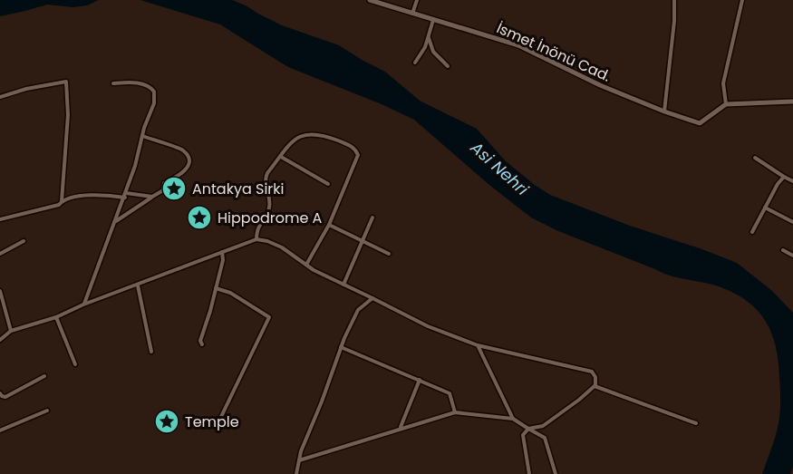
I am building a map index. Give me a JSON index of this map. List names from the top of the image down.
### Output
{
  "streets": {
    "street": ["İsmet İnönü Cad."]
  },
  "water": ["Asi Nehri"],
  "places": {
    "place": ["Antakya Sirki", "Hippodrome A", "Temple"]
  }
}
